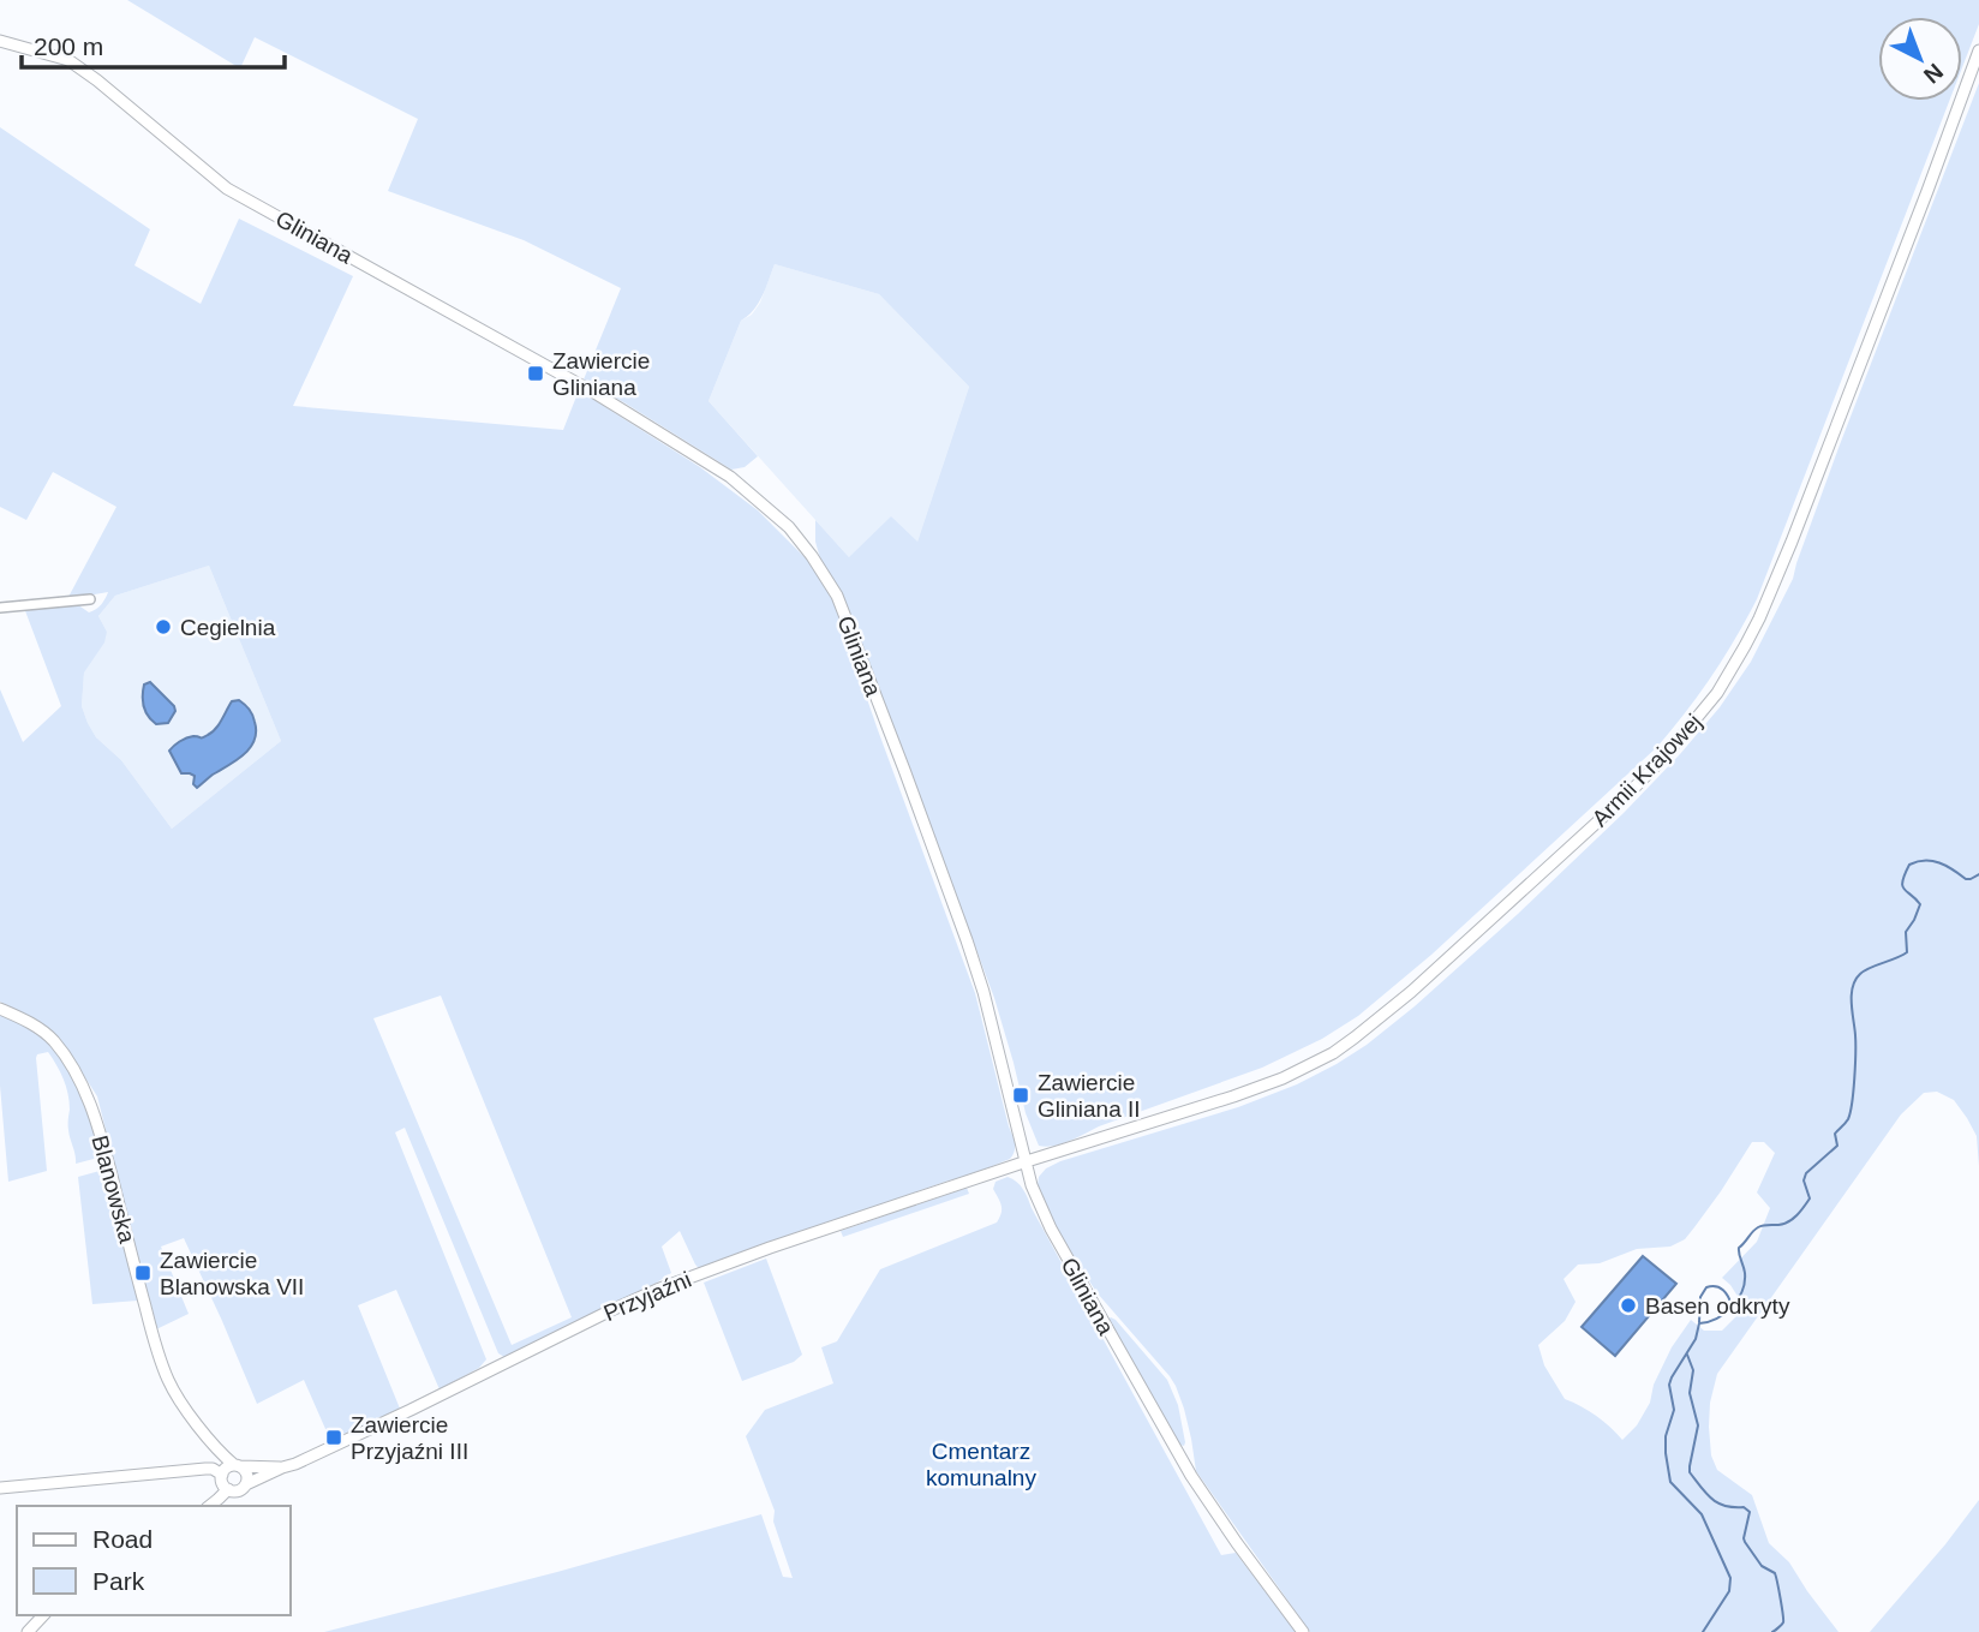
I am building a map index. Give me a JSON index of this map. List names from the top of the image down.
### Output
{
  "streets": {
    "street": [
      "Gliniana",
      "Armii Krajowej",
      "Blanowska",
      "Przyjaźni"
    ]
  },
  "crossings": [
    ["Gliniana", "Armii Krajowej"],
    ["Gliniana", "Przyjaźni"],
    ["Armii Krajowej", "Przyjaźni"],
    ["Blanowska", "Przyjaźni"]
  ],
  "parks": ["Cmentarz komunalny"],
  "places": {
    "transit": [
      "Zawiercie Gliniana",
      "Zawiercie Gliniana II",
      "Zawiercie Blanowska VII",
      "Zawiercie Przyjaźni III"
    ],
    "other": ["Cegielnia", "Basen odkryty"]
  },
  "legend": ["Road", "Park"],
  "scale_bar": "200 m",
  "north": "bottom right"
}
